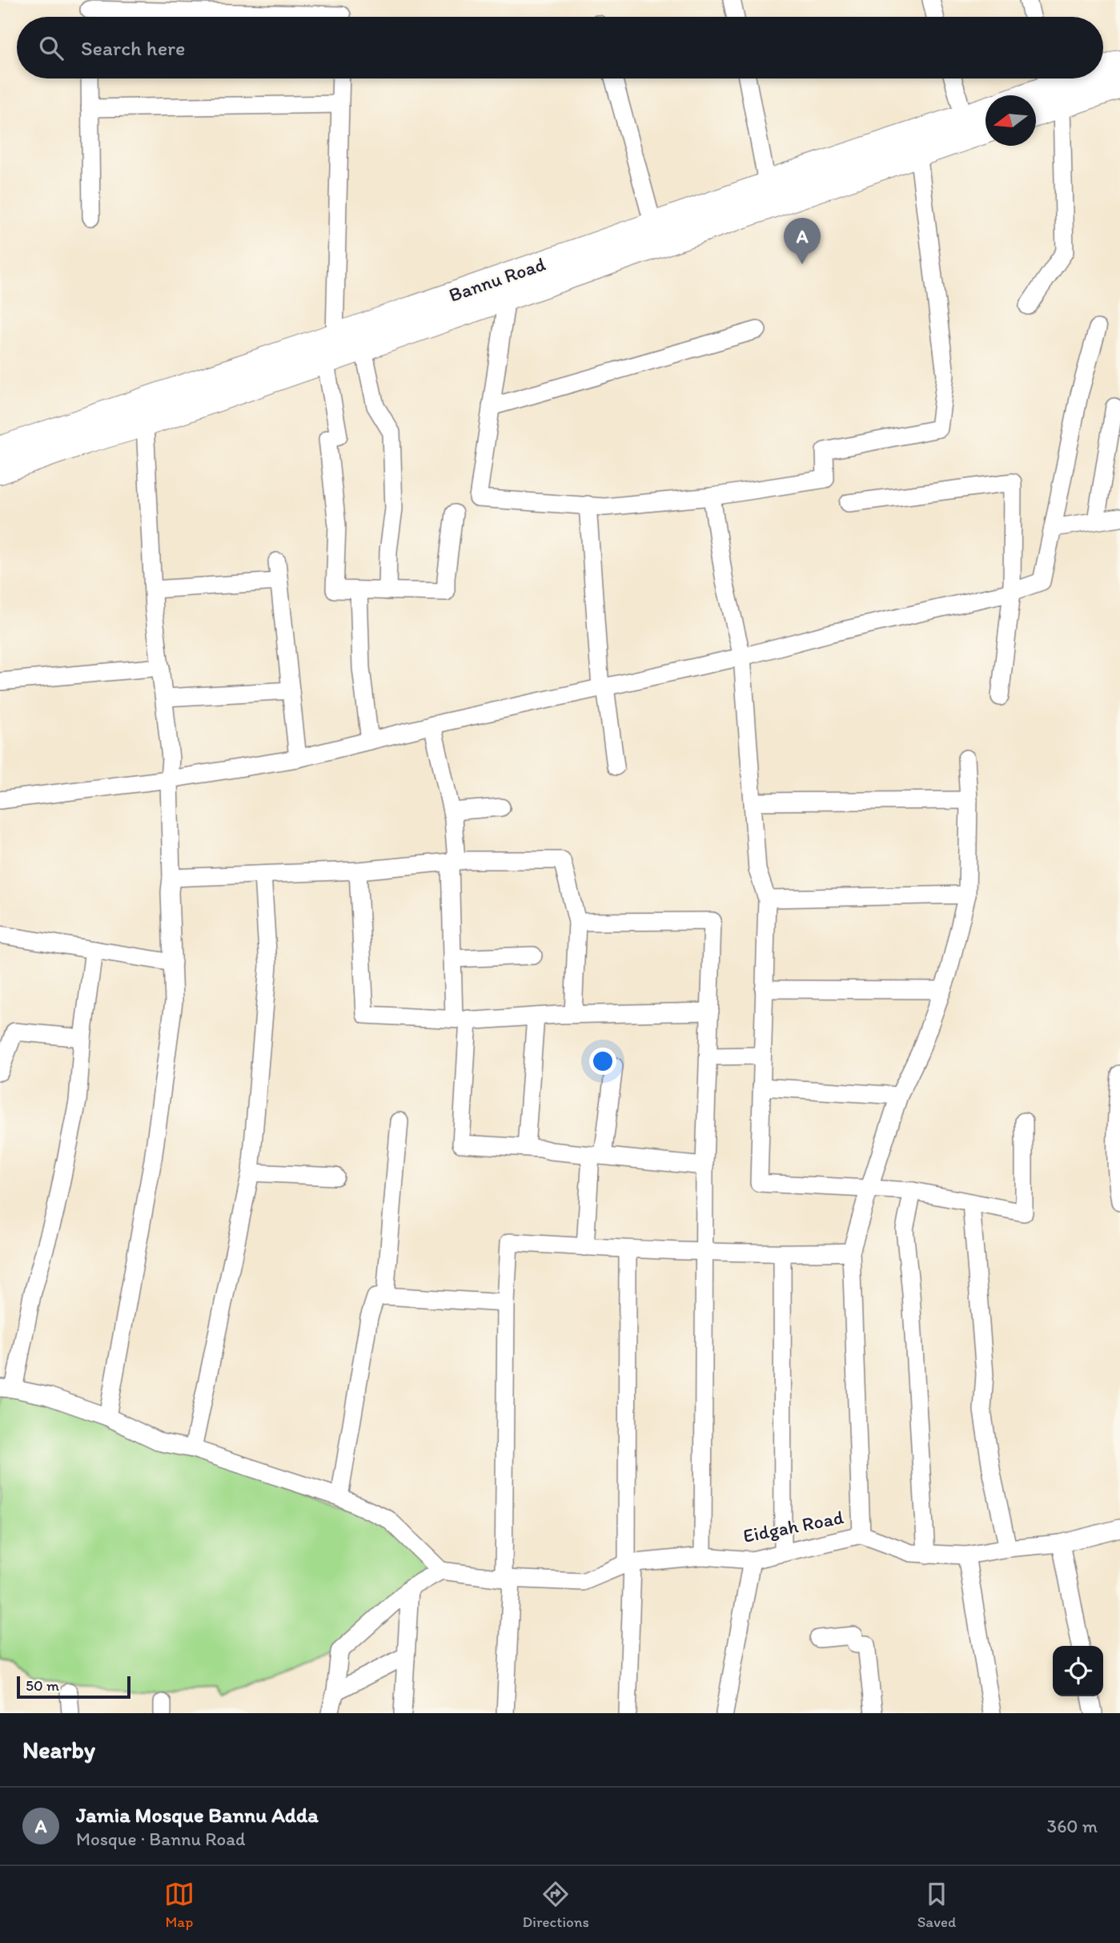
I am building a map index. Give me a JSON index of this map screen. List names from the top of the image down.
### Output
{
  "streets": {
    "highway": ["Bannu Road"],
    "street": ["Eidgah Road"]
  },
  "scale_bar": "50 m",
  "north": "left",
  "page": {
    "search": "Search here",
    "pins": "A",
    "scale": "50 m",
    "heading": "Nearby",
    "list": [
      {
        "mark": "A",
        "name": "Jamia Mosque Bannu Adda",
        "note": "Mosque · Bannu Road",
        "value": "360 m"
      }
    ],
    "nav": ["Map", "Directions", "Saved"]
  }
}
